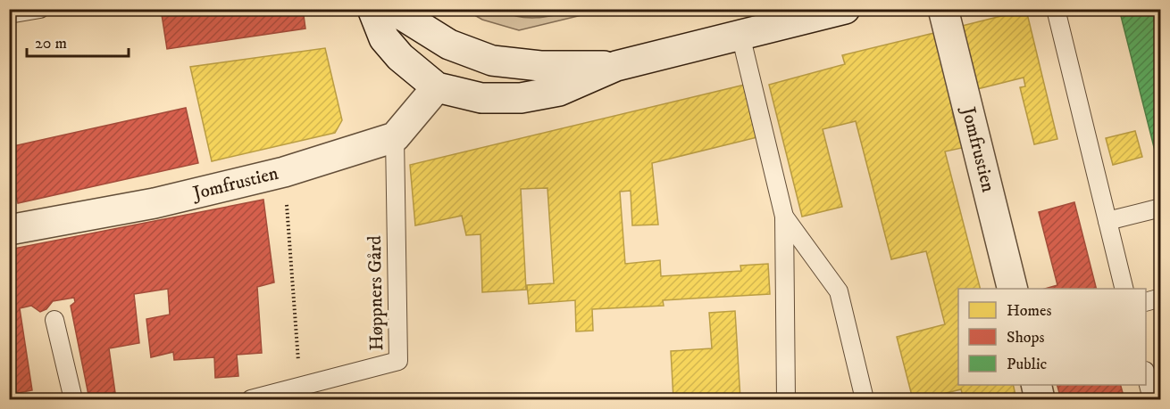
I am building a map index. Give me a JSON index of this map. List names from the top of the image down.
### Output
{
  "streets": {
    "street": ["Jomfrustien"],
    "lane": ["Høppners Gård"]
  },
  "crossings": [
    ["Jomfrustien", "Høppners Gård"]
  ],
  "legend": ["Homes", "Shops", "Public"],
  "scale_bar": "20 m"
}
